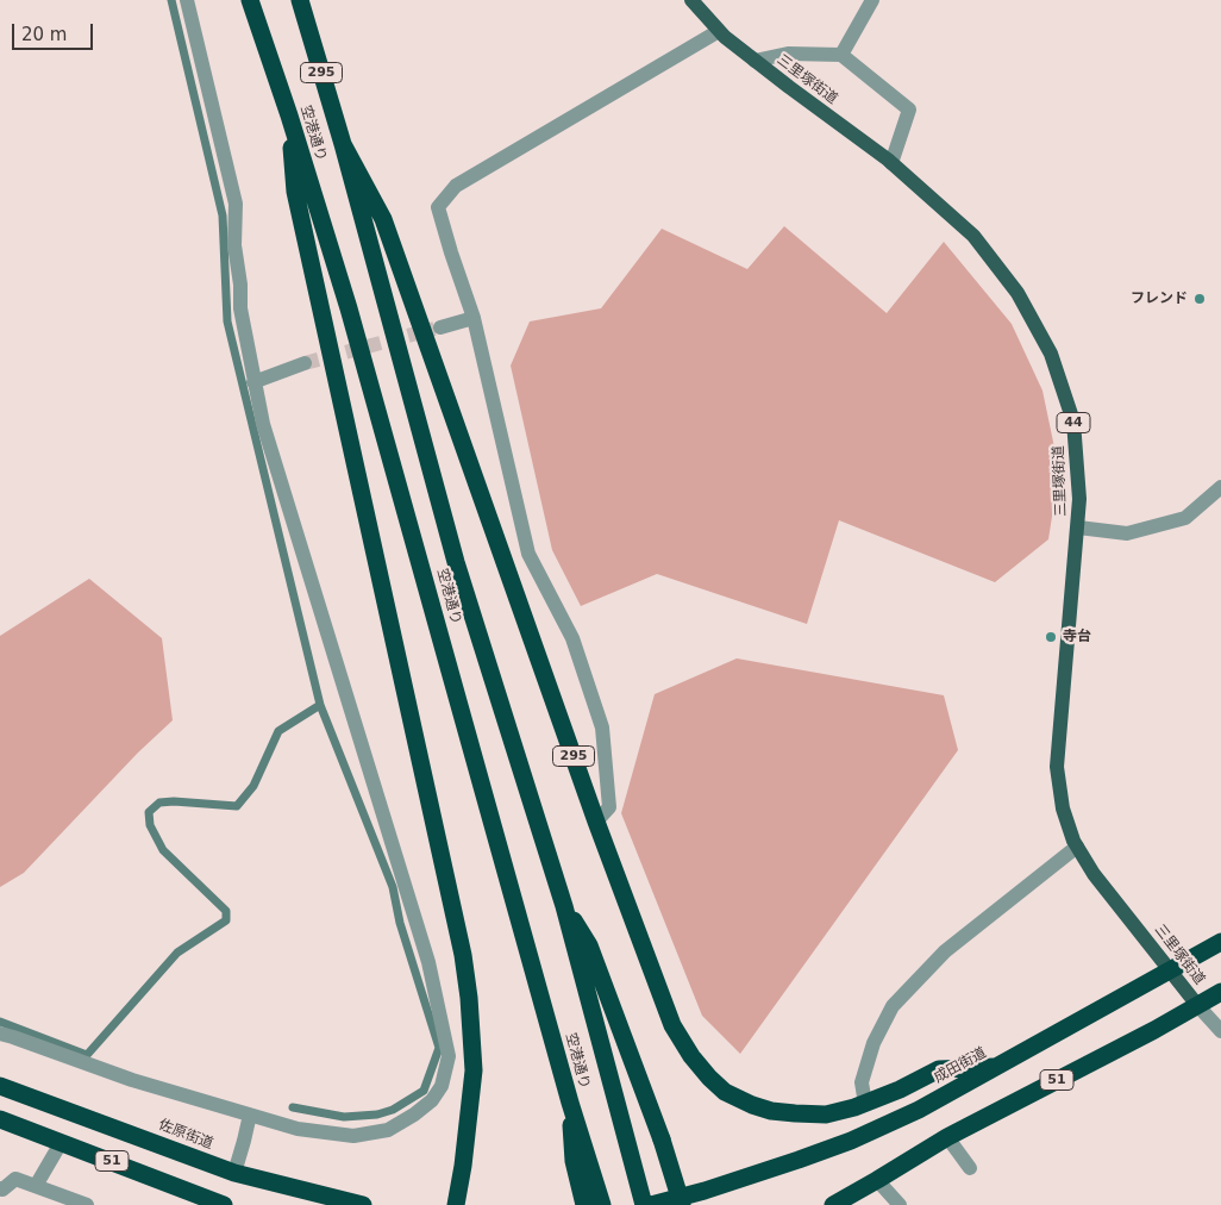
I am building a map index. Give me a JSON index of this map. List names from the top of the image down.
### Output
{
  "streets": {
    "highway": [
      "295",
      "空港通り",
      "成田街道",
      "51",
      "佐原街道"
    ],
    "main road": ["三里塚街道", "44"]
  },
  "crossings": [
    ["295", "空港通り"],
    ["295", "成田街道"],
    ["三里塚街道", "成田街道"],
    ["三里塚街道", "51"]
  ],
  "places": ["フレンド", "寺台"],
  "scale_bar": "20 m"
}
